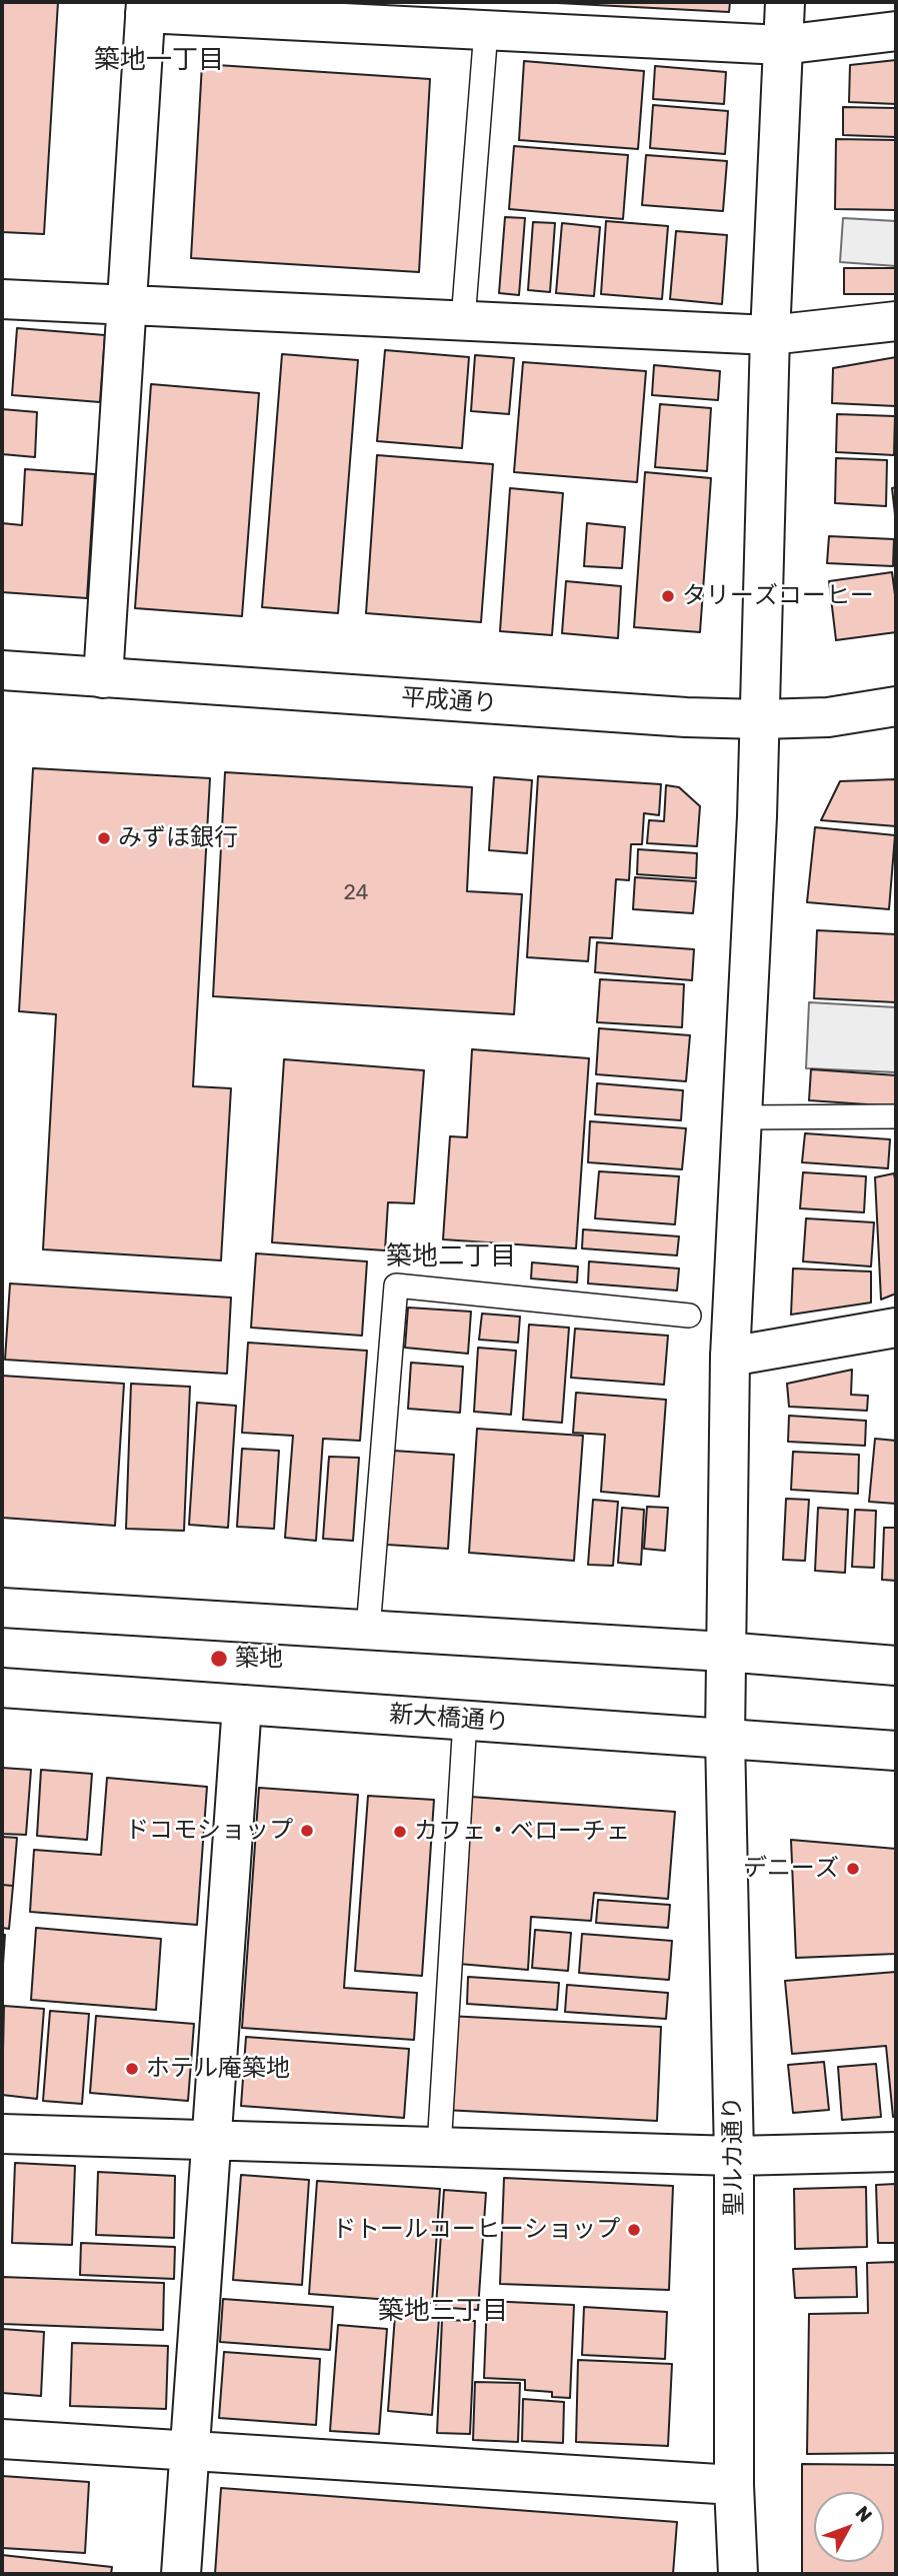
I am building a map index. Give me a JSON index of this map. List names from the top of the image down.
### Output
{
  "streets": {
    "street": ["平成通り", "新大橋通り", "聖ルカ通り"]
  },
  "crossings": [
    ["平成通り", "聖ルカ通り"],
    ["新大橋通り", "聖ルカ通り"]
  ],
  "districts": ["築地一丁目", "築地二丁目", "築地三丁目"],
  "places": [
    "タリーズコーヒー",
    "みずほ銀行",
    "築地",
    "ドコモショップ",
    "カフェ・ベローチェ",
    "デニーズ",
    "ホテル庵築地",
    "ドトールコーヒーショップ"
  ],
  "house_numbers": ["24"],
  "north": "top right"
}
